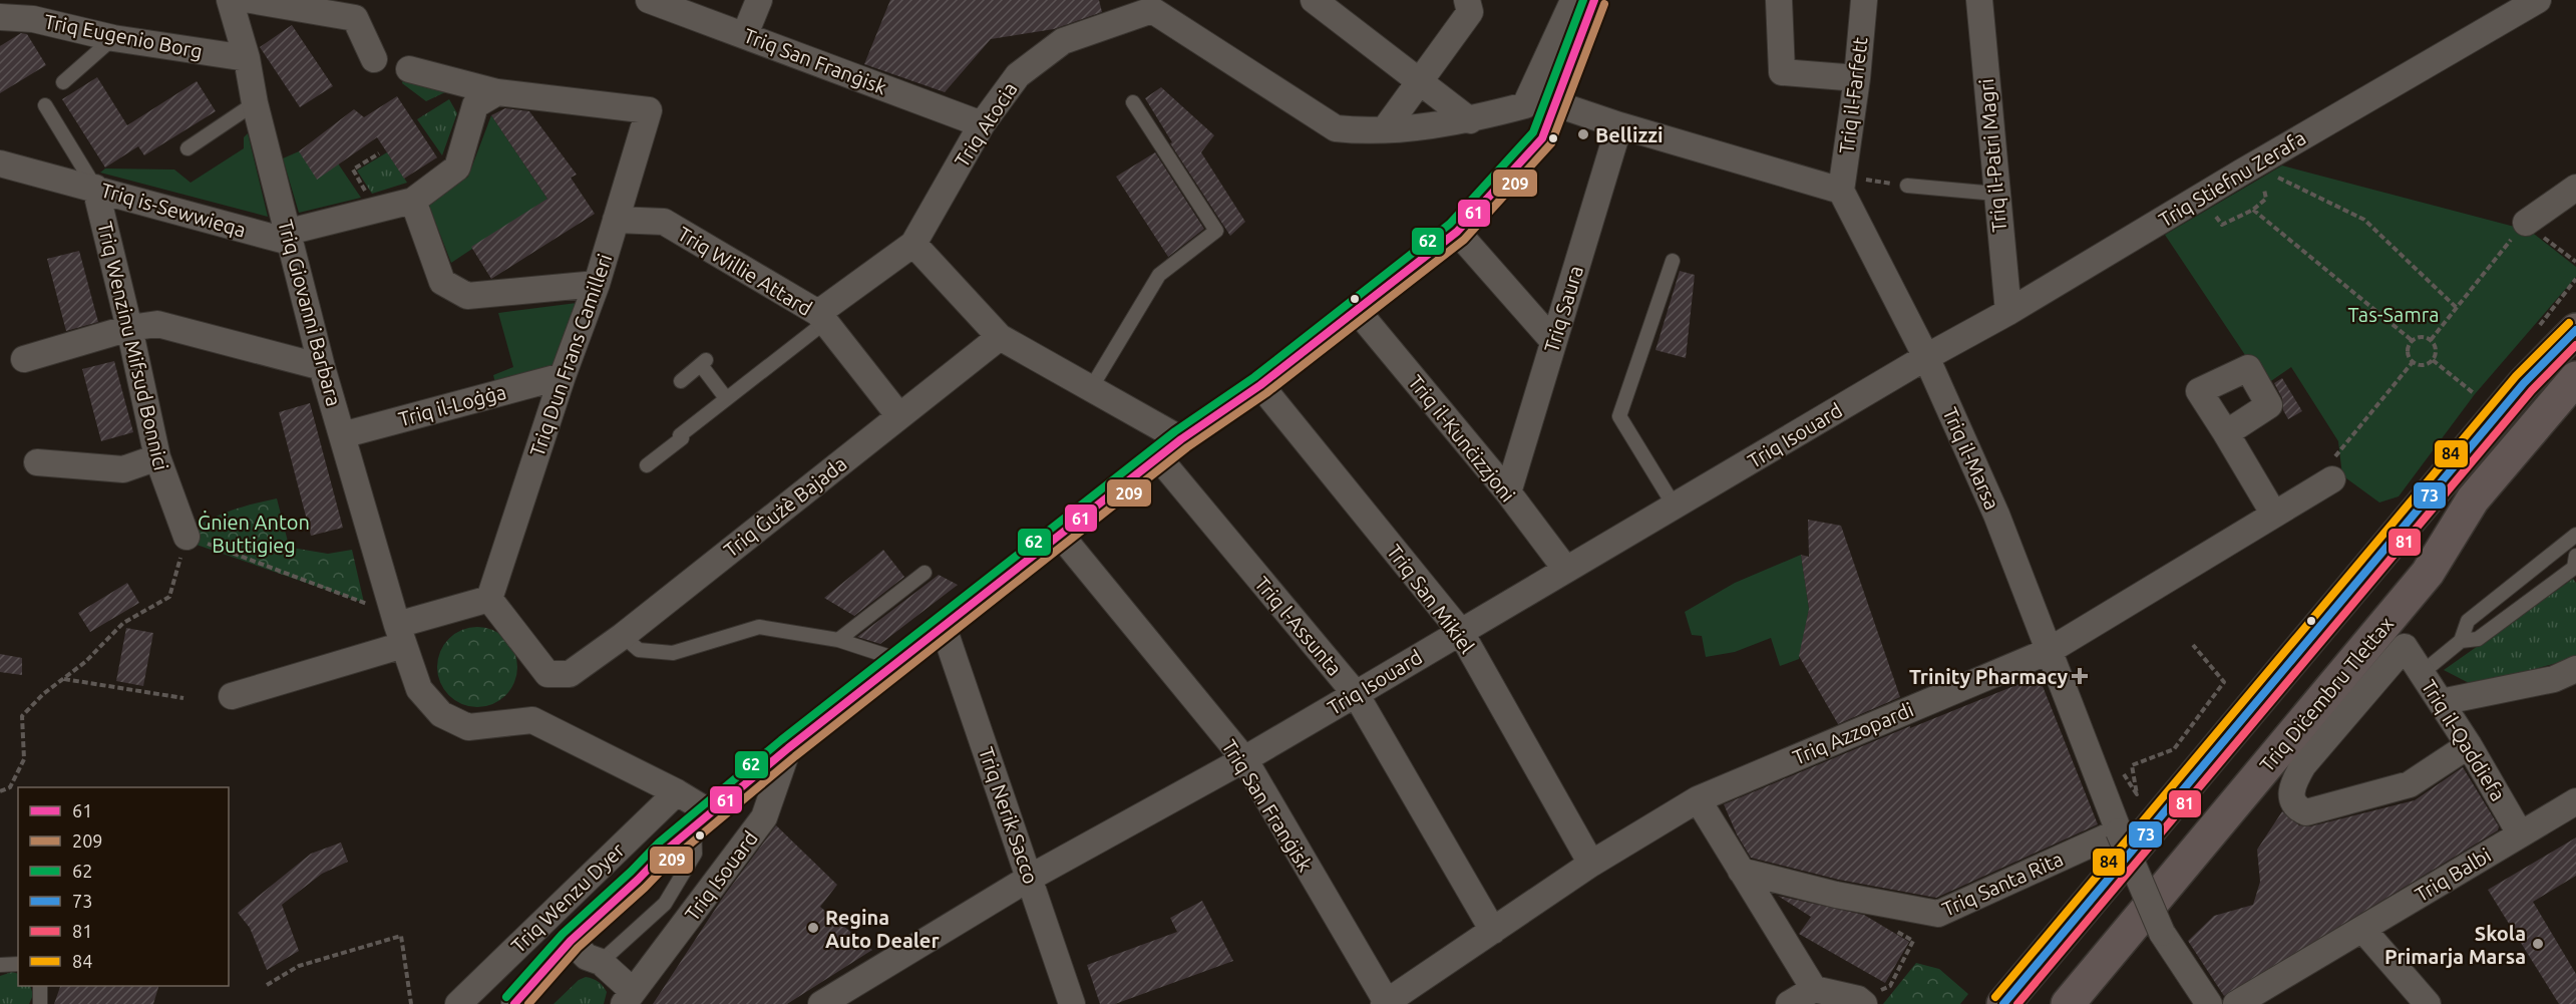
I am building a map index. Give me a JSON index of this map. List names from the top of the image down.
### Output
{
  "streets": {
    "highway": ["Triq Diċembru Tlettax"],
    "street": [
      "Triq Eugenio Borg",
      "Triq San Franġisk",
      "Triq il-Farfett",
      "Triq Atocia",
      "Triq il-Patri Magri",
      "Triq Stiefnu Zerafa",
      "Triq is-Sewwieqa",
      "Triq Willie Attard",
      "Triq Saura",
      "Triq Giovanni Barbara",
      "Triq Wenzinu Mifsud Bonnici",
      "Triq Dun Frans Camilleri",
      "Triq il-Loġġa",
      "Triq Isouard",
      "Triq il-Kunċizzjoni",
      "Triq il-Marsa",
      "Triq Ġużè Bajada",
      "Triq San Mikiel",
      "Triq l-Assunta",
      "Triq Azzopardi",
      "Triq il-Qaddiefa",
      "Triq Nerik Sacco",
      "Triq Balbi",
      "Triq Santa Rita",
      "Triq Wenzu Dyer"
    ]
  },
  "crossings": [
    ["Triq Eugenio Borg", "Triq Giovanni Barbara"],
    ["Triq San Franġisk", "Triq Atocia"],
    ["Triq San Franġisk", "Triq Isouard"],
    ["Triq San Franġisk", "Triq Azzopardi"],
    ["Triq il-Farfett", "Triq il-Marsa"],
    ["Triq il-Patri Magri", "Triq Stiefnu Zerafa"],
    ["Triq Stiefnu Zerafa", "Triq Isouard"],
    ["Triq Stiefnu Zerafa", "Triq il-Marsa"],
    ["Triq is-Sewwieqa", "Triq Giovanni Barbara"],
    ["Triq is-Sewwieqa", "Triq Wenzinu Mifsud Bonnici"],
    ["Triq is-Sewwieqa", "Triq Dun Frans Camilleri"],
    ["Triq Willie Attard", "Triq Dun Frans Camilleri"],
    ["Triq Willie Attard", "Triq Ġużè Bajada"],
    ["Triq Saura", "Triq il-Kunċizzjoni"],
    ["Triq Giovanni Barbara", "Triq il-Loġġa"],
    ["Triq Giovanni Barbara", "Triq Wenzu Dyer"],
    ["Triq Dun Frans Camilleri", "Triq il-Loġġa"],
    ["Triq Dun Frans Camilleri", "Triq Ġużè Bajada"],
    ["Triq Isouard", "Triq il-Kunċizzjoni"],
    ["Triq Isouard", "Triq il-Marsa"],
    ["Triq Isouard", "Triq San Mikiel"],
    ["Triq Isouard", "Triq l-Assunta"],
    ["Triq Isouard", "Triq Nerik Sacco"],
    ["Triq il-Marsa", "Triq Azzopardi"],
    ["Triq il-Marsa", "Triq Santa Rita"],
    ["Triq San Mikiel", "Triq Azzopardi"],
    ["Triq l-Assunta", "Triq Azzopardi"],
    ["Triq il-Qaddiefa", "Triq Balbi"]
  ],
  "parks": ["Tas-Samra", "Ġnien Anton Buttigieg"],
  "places": {
    "other": ["Bellizzi", "Regina Auto Dealer", "Skola Primarja Marsa"],
    "health": ["Trinity Pharmacy"]
  },
  "lines": [
    "transit line 61",
    "transit line 62",
    "transit line 209",
    "transit line 84",
    "transit line 73",
    "transit line 81"
  ],
  "legend": [
    "61",
    "209",
    "62",
    "73",
    "81",
    "84"
  ]
}
